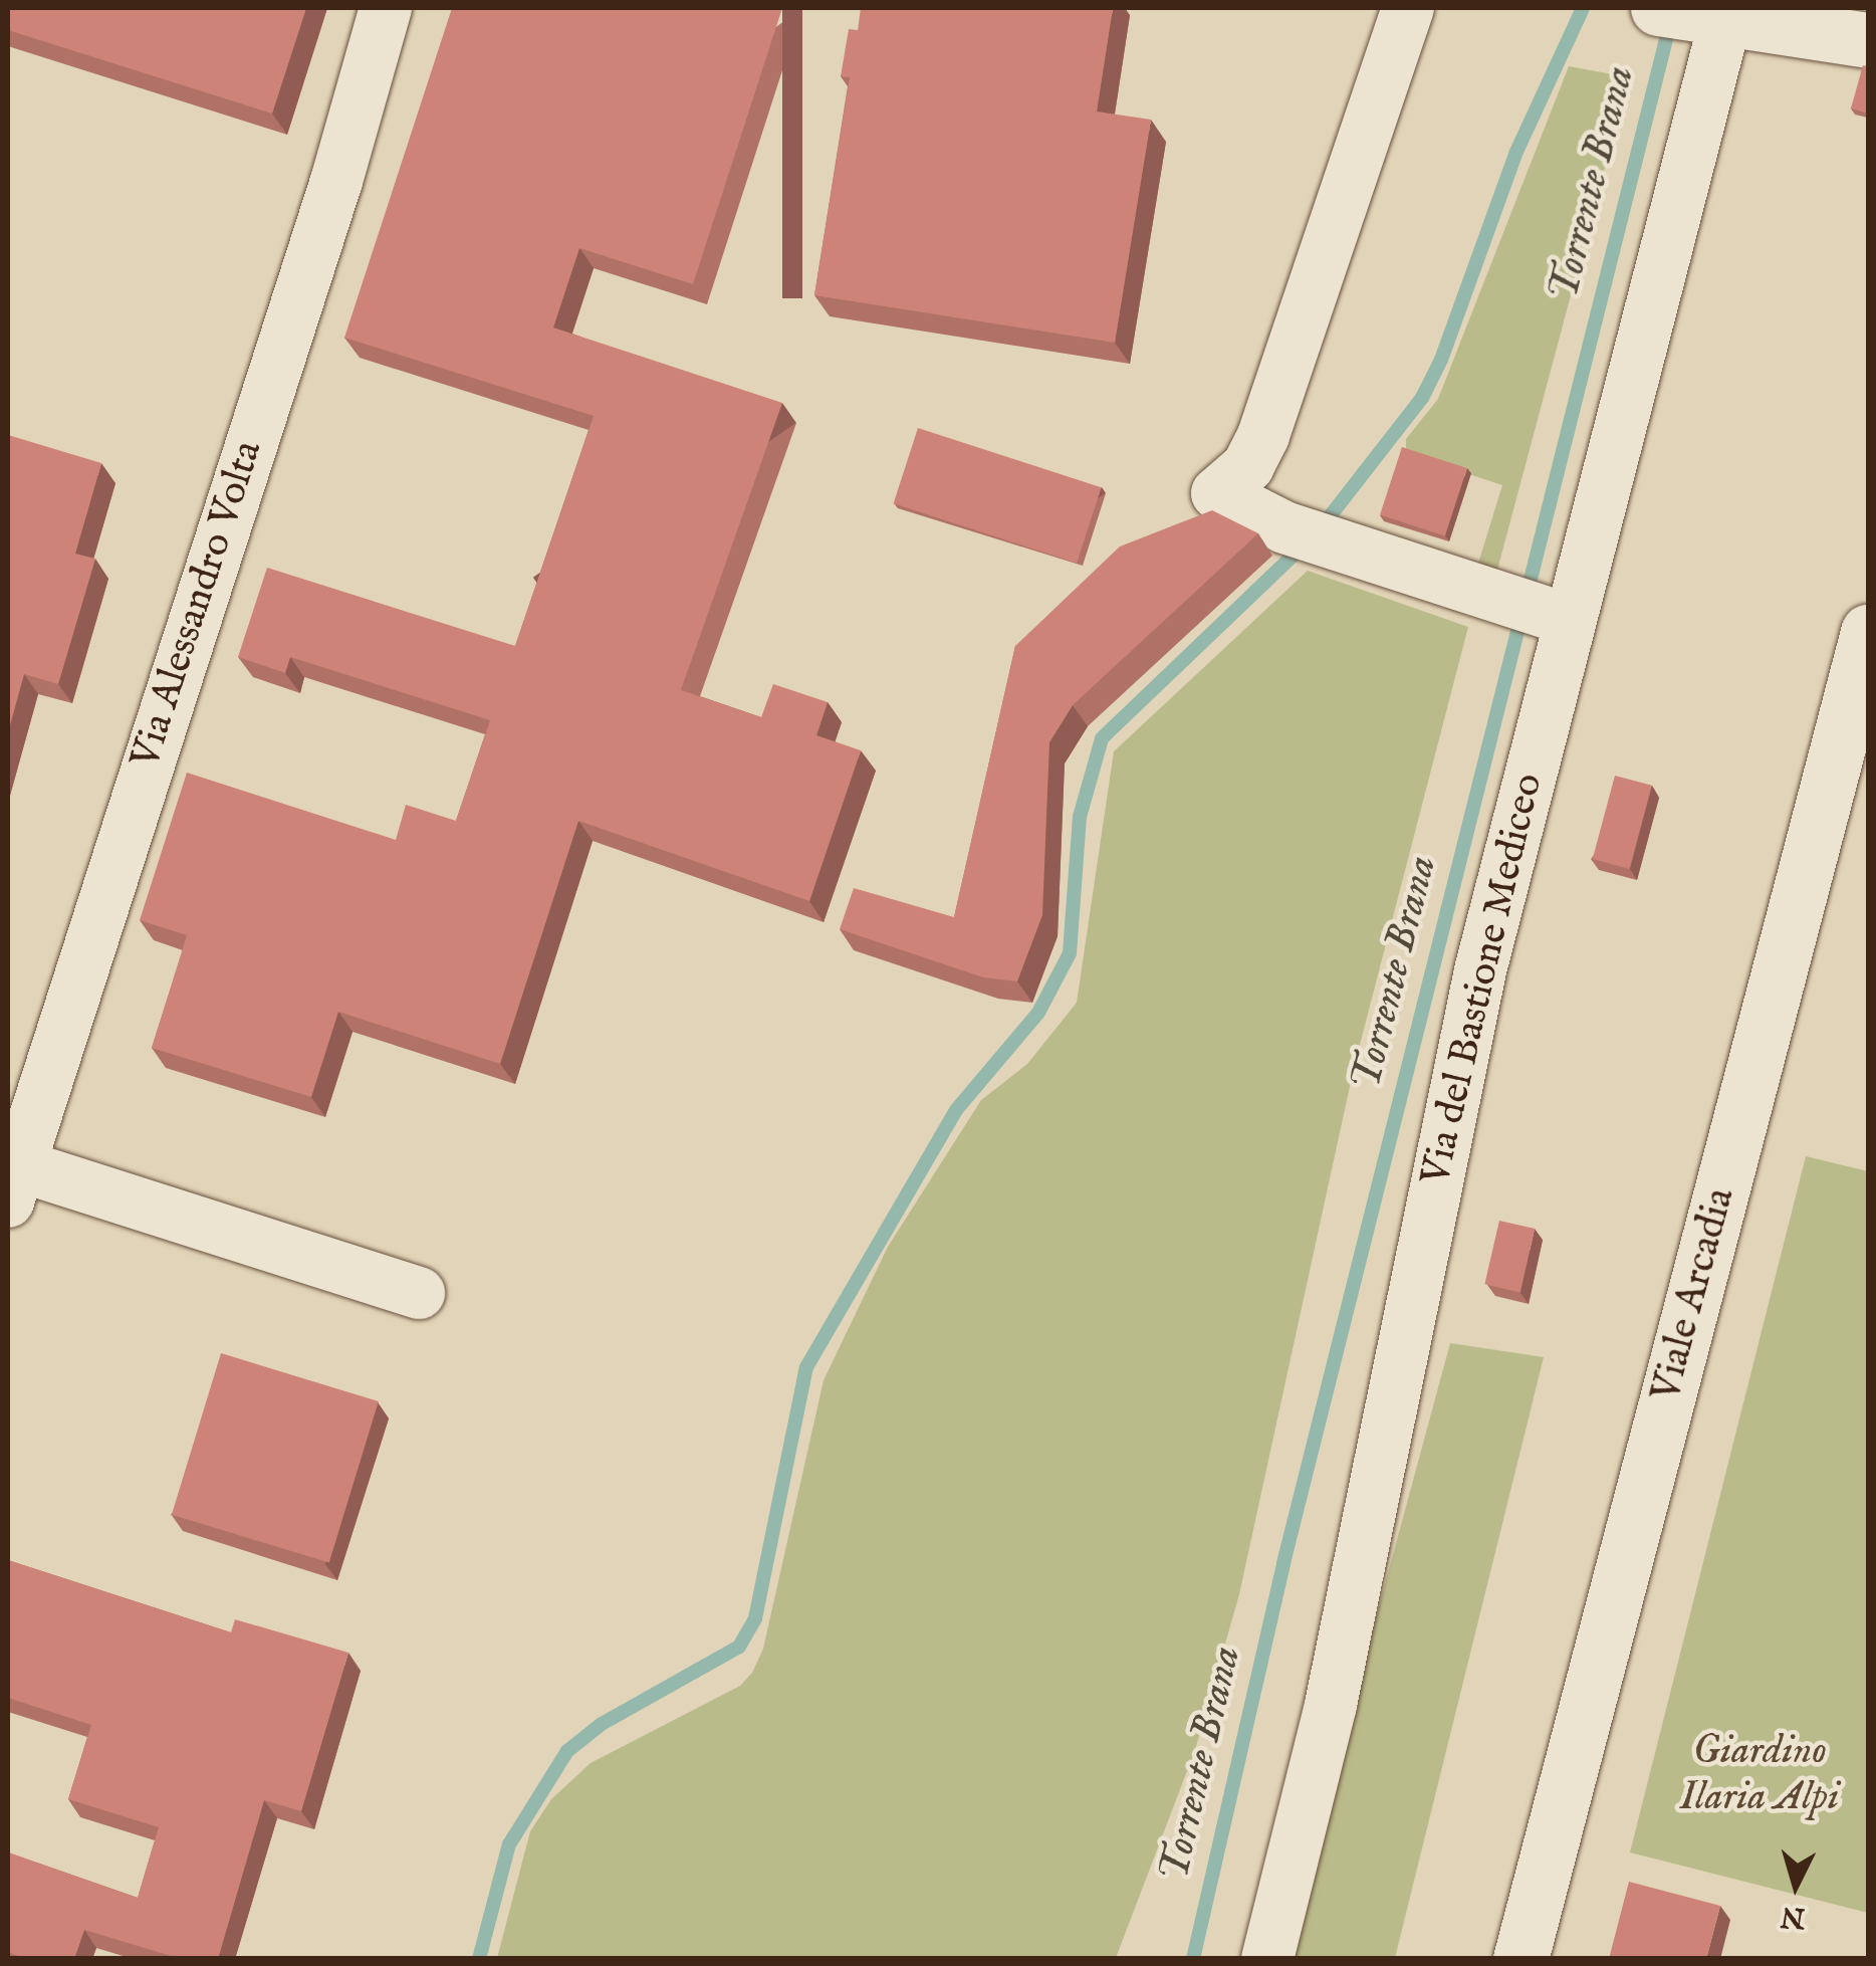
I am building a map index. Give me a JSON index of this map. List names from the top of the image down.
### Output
{
  "streets": {
    "street": ["Via Alessandro Volta", "Via del Bastione Mediceo", "Viale Arcadia"]
  },
  "water": ["Torrente Brana"],
  "parks": ["Giardino Ilaria Alpi"],
  "north": "bottom"
}
